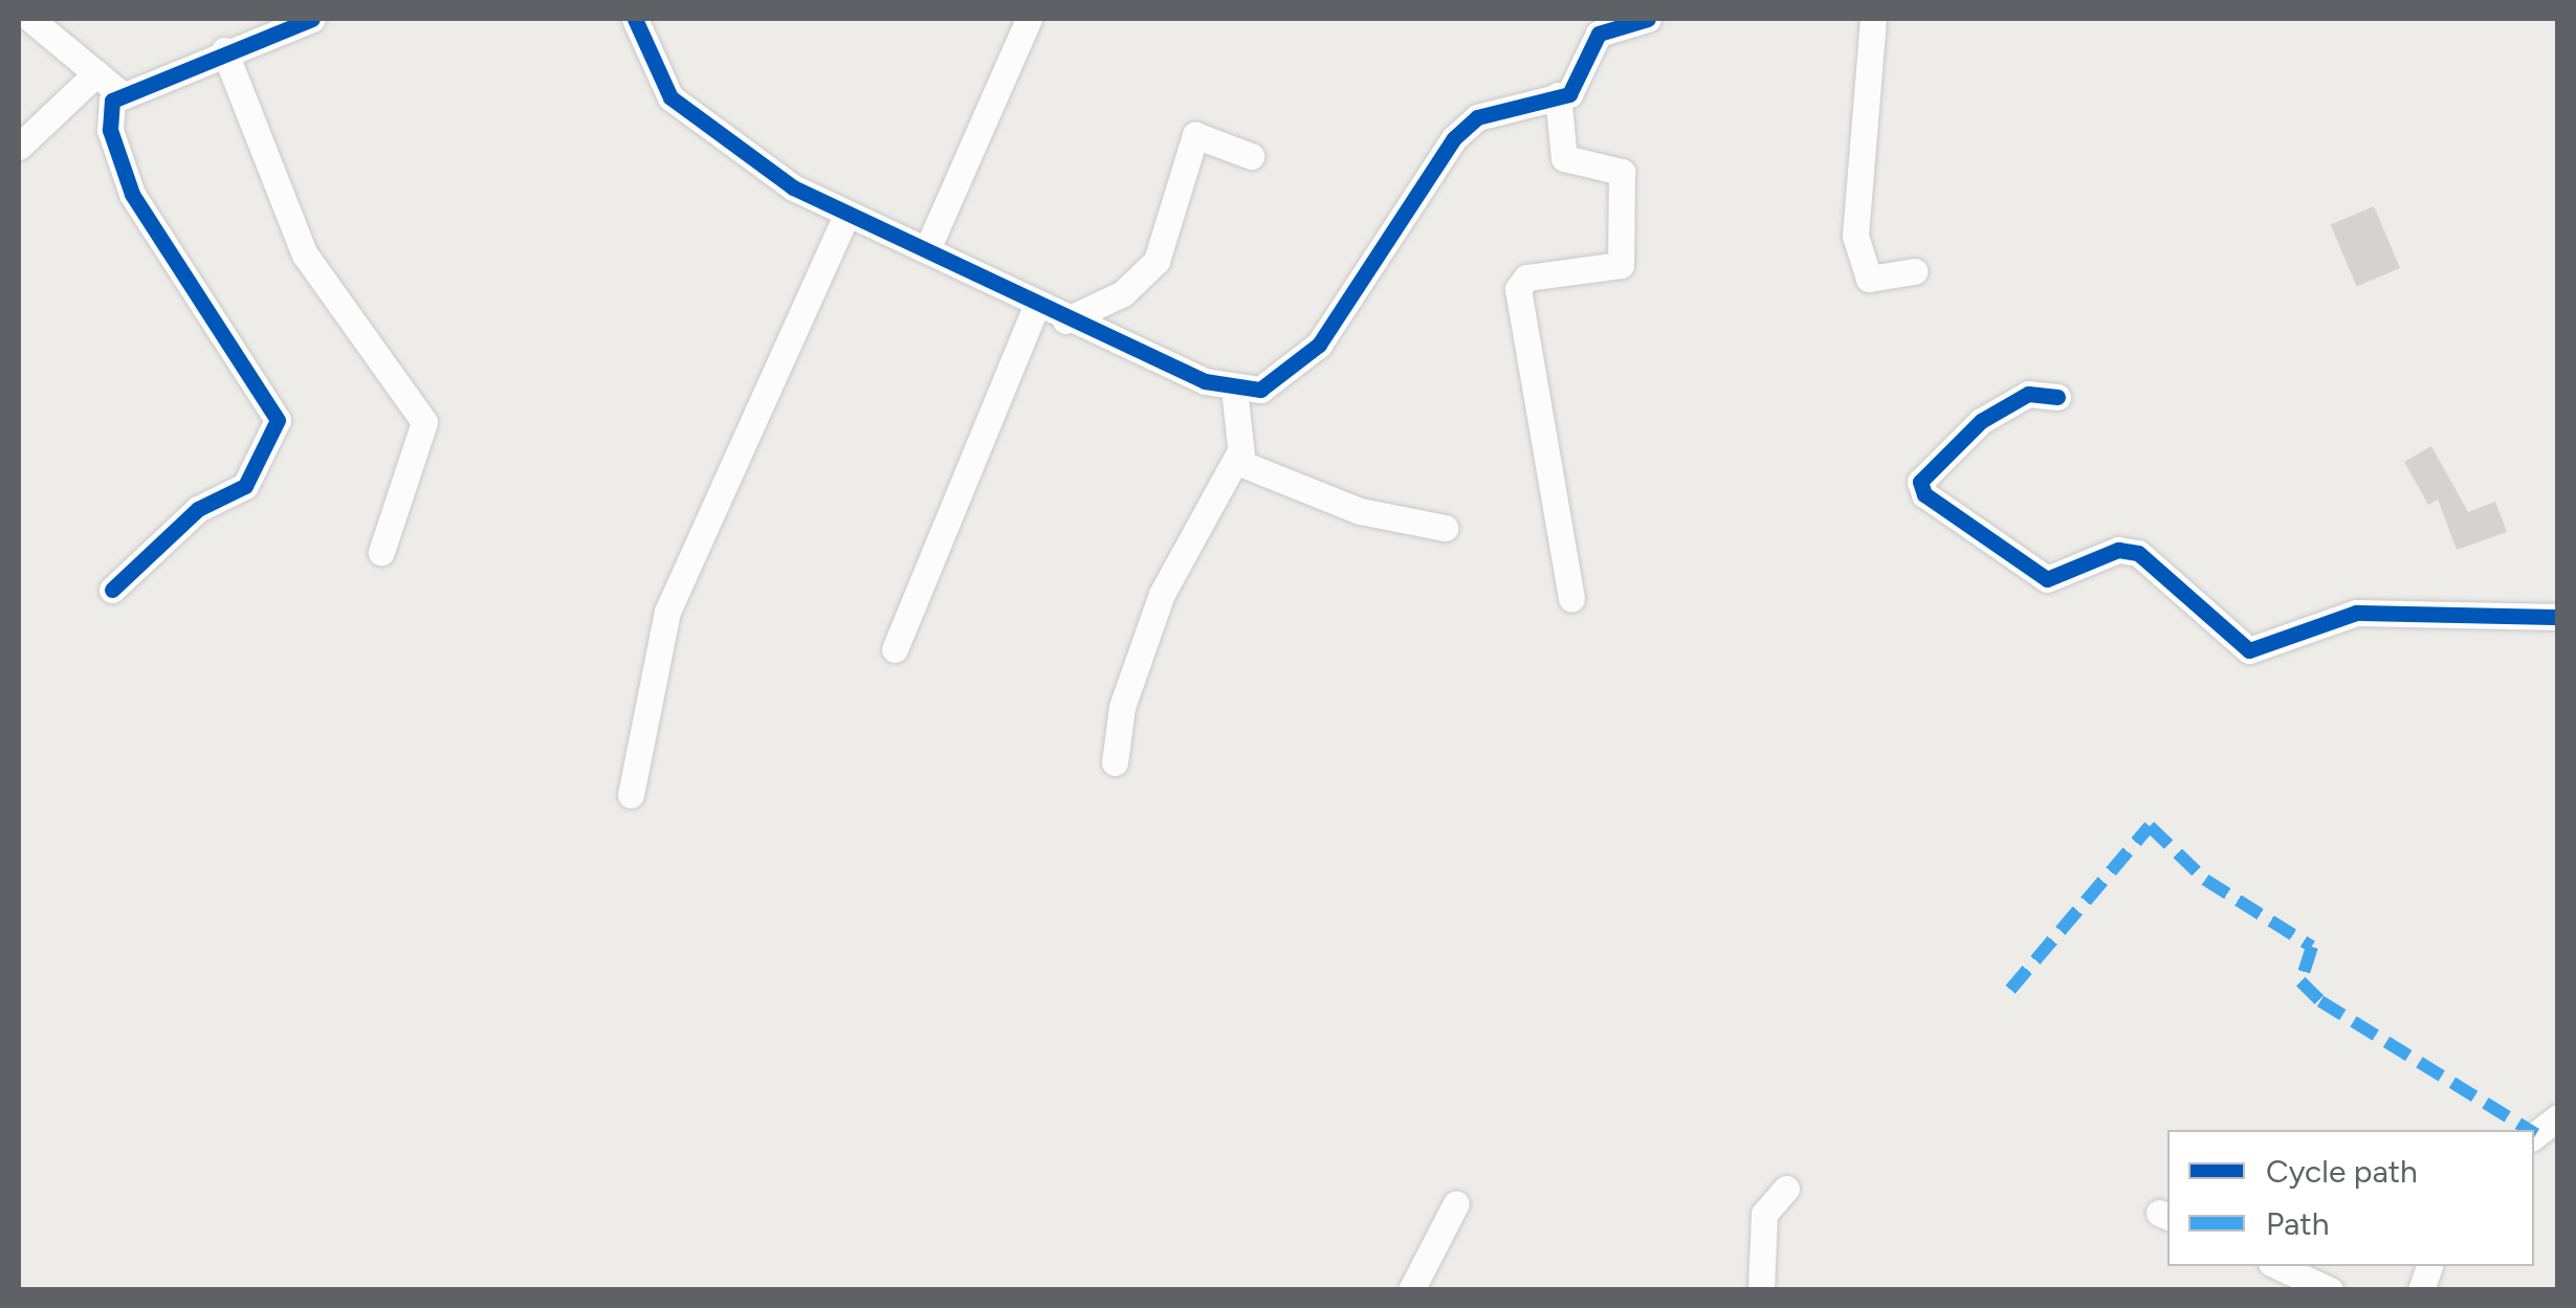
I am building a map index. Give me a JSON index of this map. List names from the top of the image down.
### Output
{
  "legend": ["Cycle path", "Path"]
}
